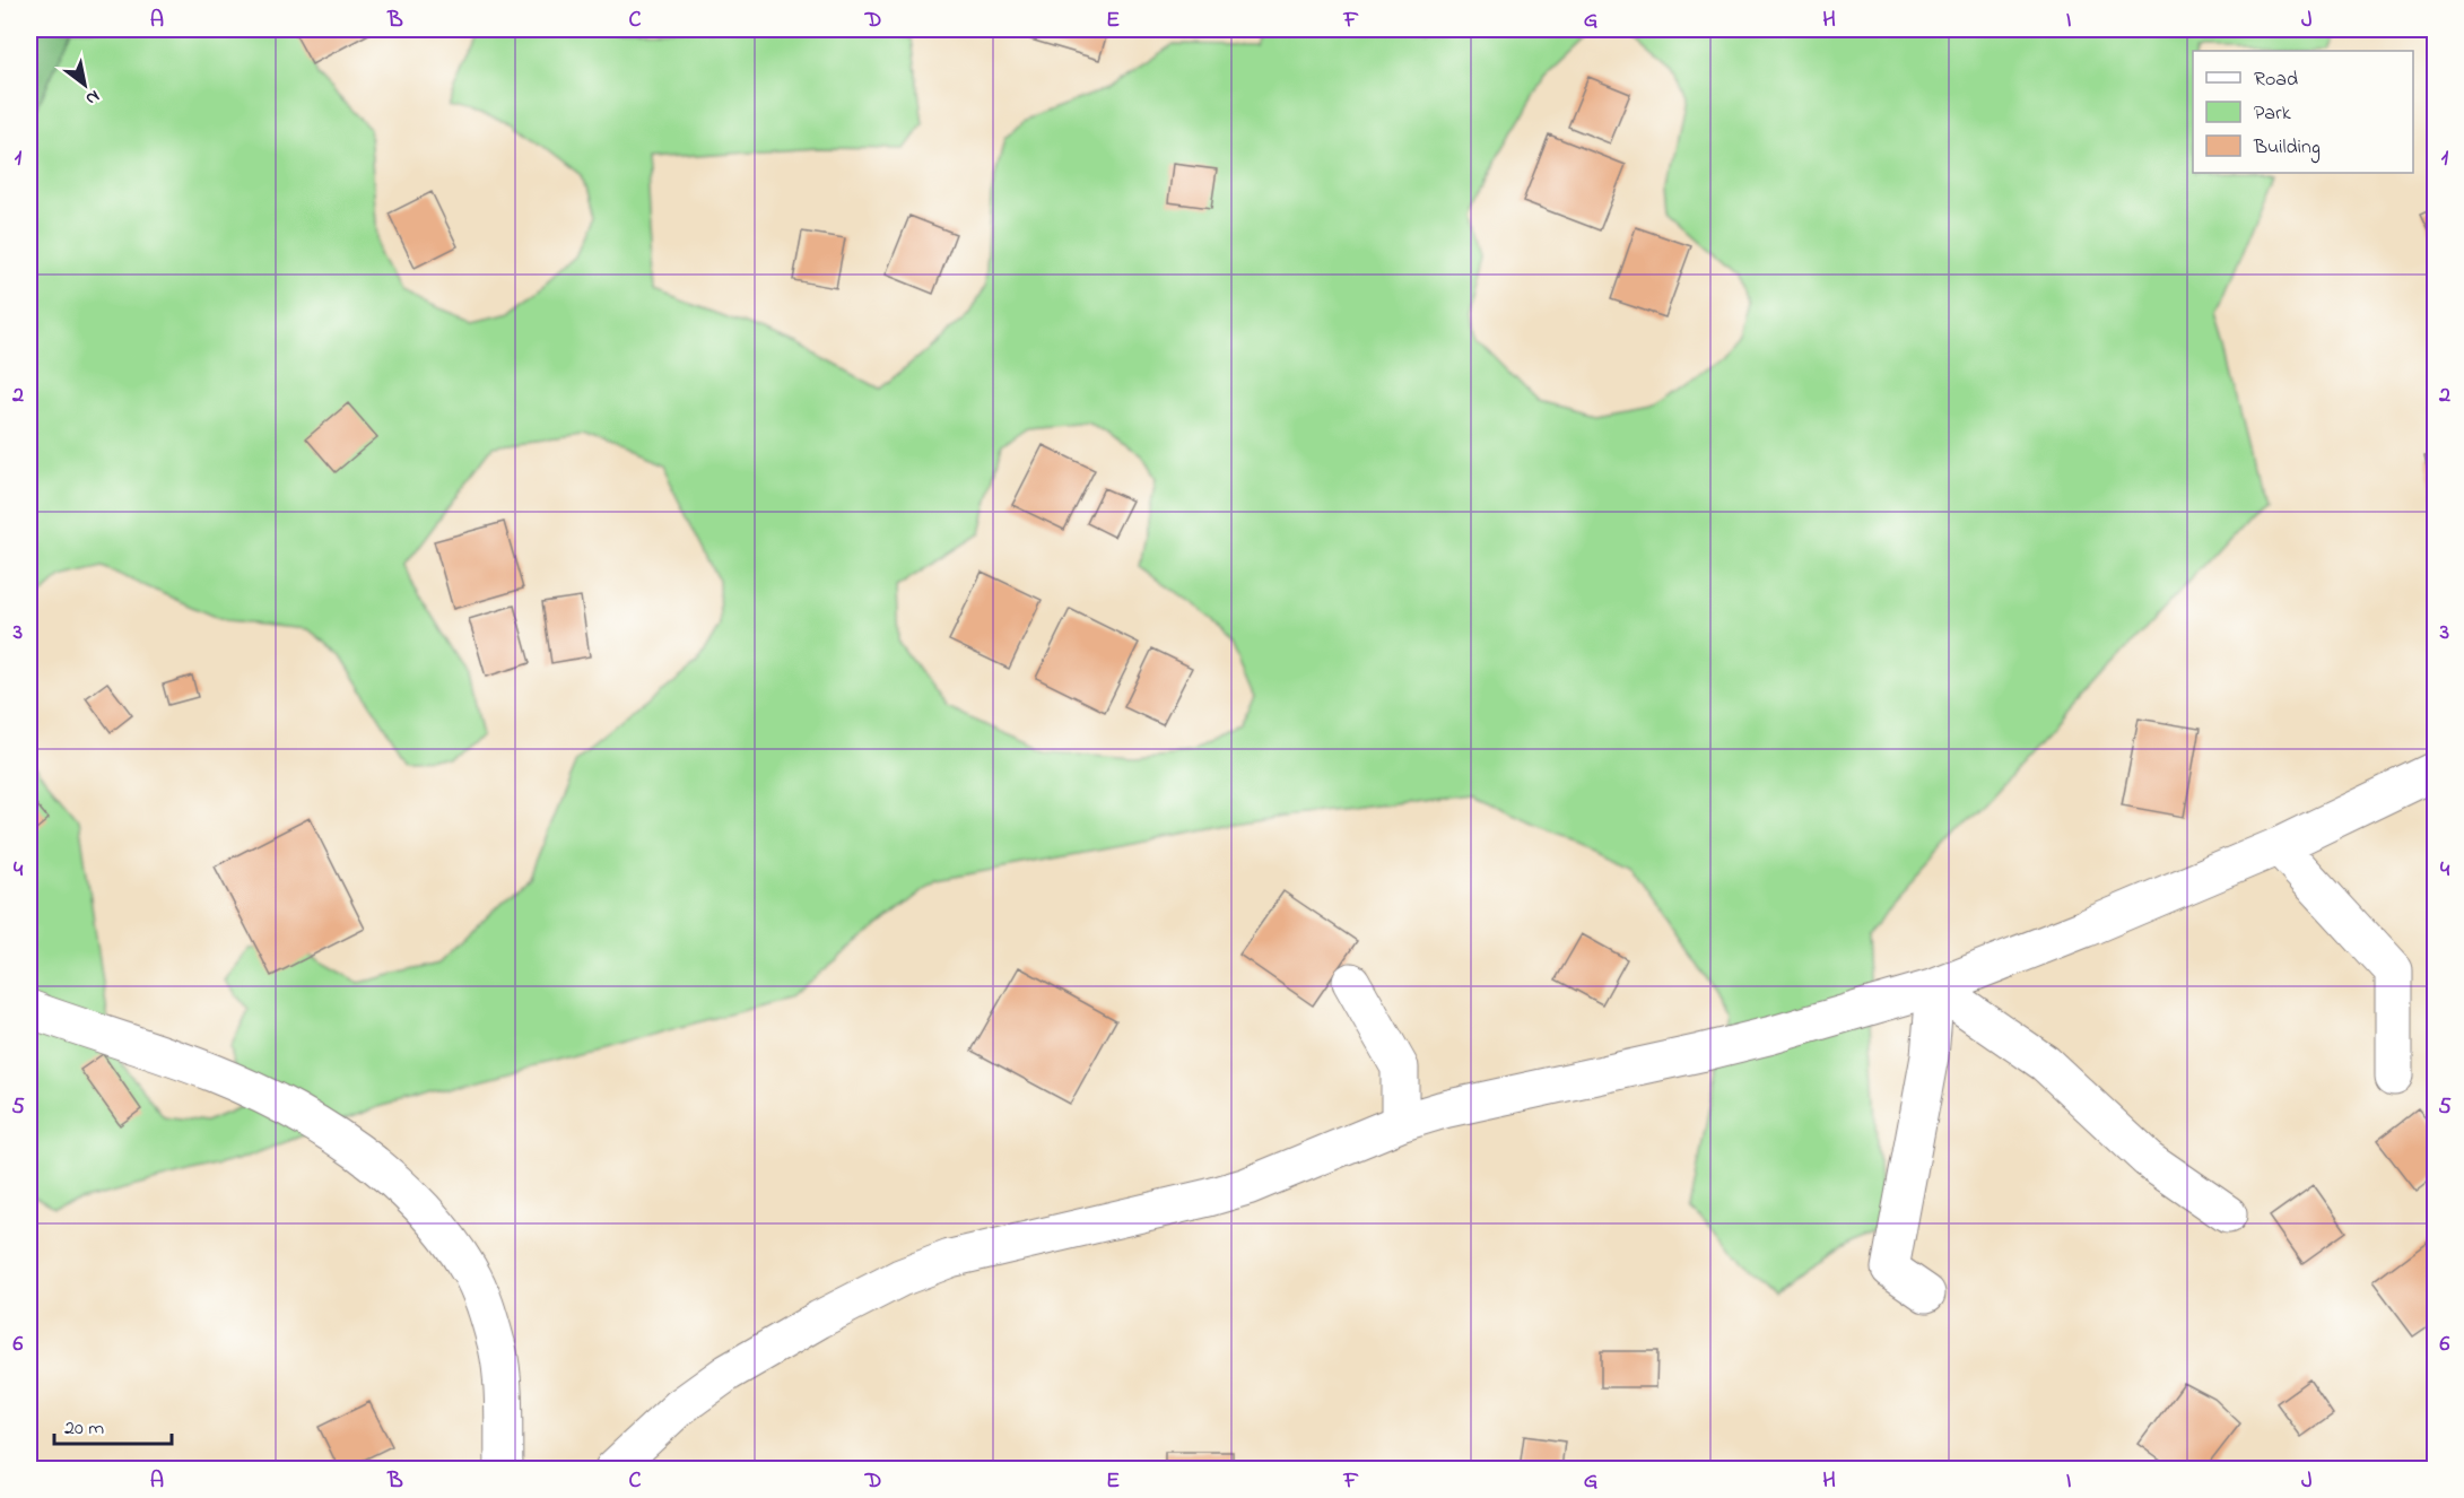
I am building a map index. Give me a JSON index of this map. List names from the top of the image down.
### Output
{
  "legend": ["Road", "Park", "Building"],
  "scale_bar": "20 m",
  "north": "bottom right",
  "grid": {
    "columns": [
      "A",
      "B",
      "C",
      "D",
      "E",
      "F",
      "G",
      "H",
      "I",
      "J"
    ],
    "rows": [
      "1",
      "2",
      "3",
      "4",
      "5",
      "6"
    ]
  }
}
